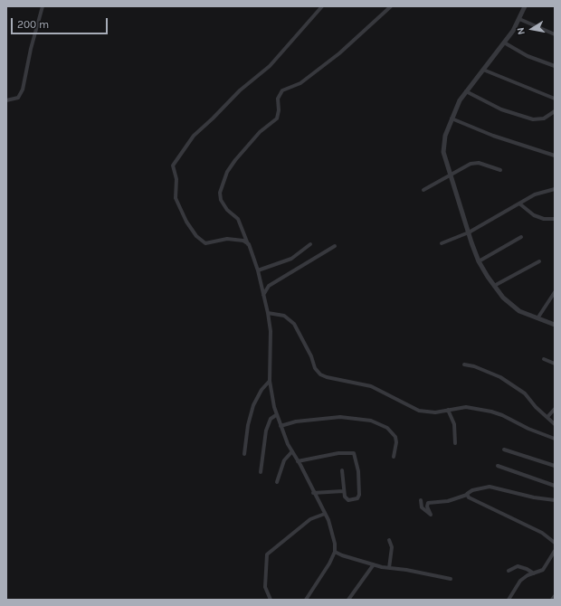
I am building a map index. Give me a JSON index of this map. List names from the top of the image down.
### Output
{
  "scale_bar": "200 m",
  "north": "left"
}
